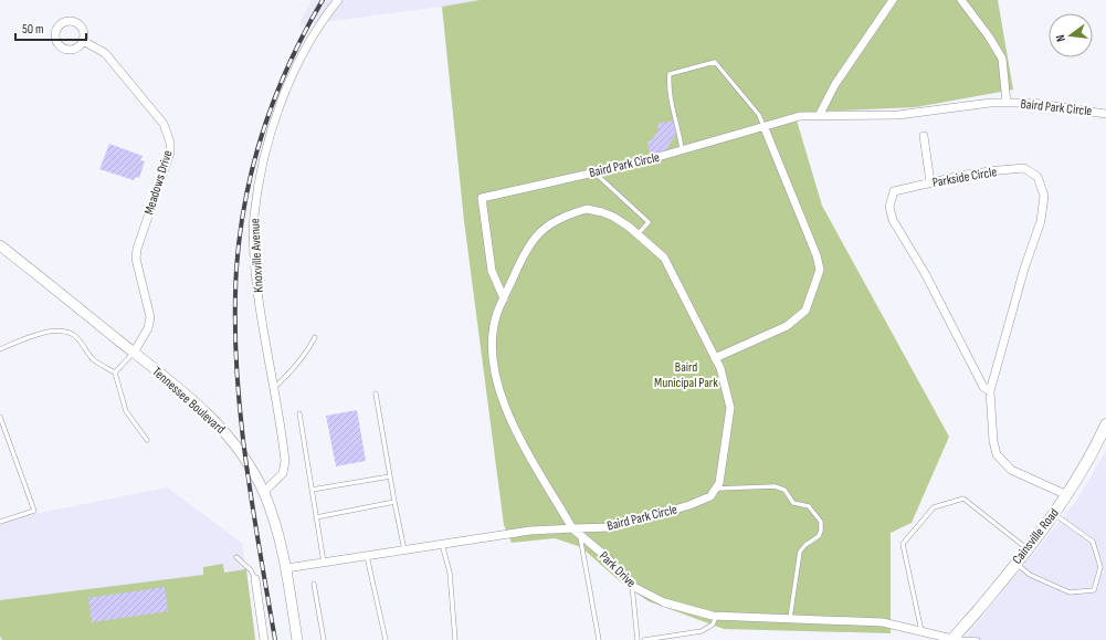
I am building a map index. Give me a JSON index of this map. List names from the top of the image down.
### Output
{
  "streets": {
    "main road": ["Cainsville Road"],
    "street": [
      "Baird Park Circle",
      "Parkside Circle",
      "Meadows Drive",
      "Knoxville Avenue",
      "Tennessee Boulevard",
      "Park Drive"
    ]
  },
  "crossings": [
    ["Baird Park Circle", "Park Drive"],
    ["Parkside Circle", "Cainsville Road"],
    ["Meadows Drive", "Tennessee Boulevard"],
    ["Knoxville Avenue", "Tennessee Boulevard"],
    ["Cainsville Road", "Park Drive"]
  ],
  "parks": ["Baird Municipal Park"],
  "scale_bar": "50 m",
  "north": "left"
}
